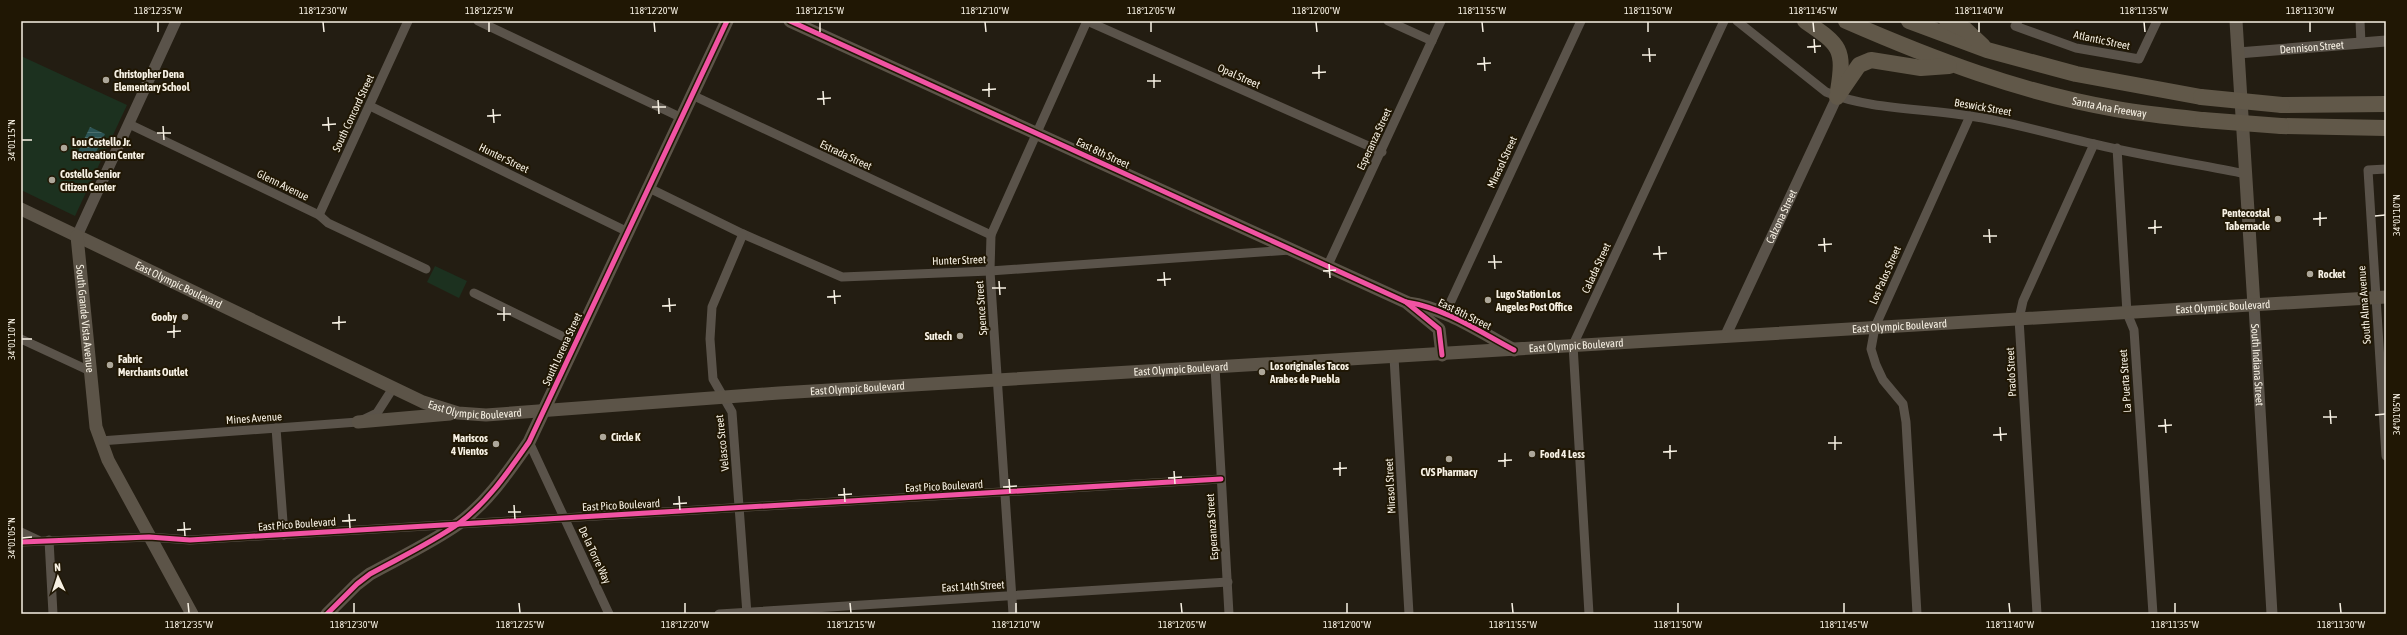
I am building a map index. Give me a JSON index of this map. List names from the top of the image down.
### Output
{
  "streets": {
    "highway": ["Santa Ana Freeway"],
    "main road": [
      "East 8th Street",
      "East Olympic Boulevard",
      "South Grande Vista Avenue",
      "South Lorena Street",
      "South Indiana Street"
    ],
    "street": [
      "Atlantic Street",
      "Dennison Street",
      "Opal Street",
      "Beswick Street",
      "South Concord Street",
      "Esperanza Street",
      "Estrada Street",
      "Hunter Street",
      "Mirasol Street",
      "Glenn Avenue",
      "Calzona Street",
      "Calada Street",
      "Los Palos Street",
      "South Alma Avenue",
      "Spence Street",
      "Prado Street",
      "La Puerta Street",
      "Mines Avenue",
      "Velasco Street",
      "East Pico Boulevard",
      "De la Torre Way",
      "East 14th Street"
    ]
  },
  "crossings": [
    ["Dennison Street", "South Indiana Street"],
    ["Opal Street", "Esperanza Street"],
    ["Opal Street", "Spence Street"],
    ["Beswick Street", "Calzona Street"],
    ["Beswick Street", "Los Palos Street"],
    ["Beswick Street", "South Indiana Street"],
    ["Beswick Street", "Prado Street"],
    ["Beswick Street", "La Puerta Street"],
    ["South Concord Street", "Hunter Street"],
    ["South Concord Street", "Glenn Avenue"],
    ["Esperanza Street", "East 8th Street"],
    ["Esperanza Street", "East Olympic Boulevard"],
    ["Esperanza Street", "East Pico Boulevard"],
    ["Esperanza Street", "East 14th Street"],
    ["East 8th Street", "Hunter Street"],
    ["East 8th Street", "Mirasol Street"],
    ["East 8th Street", "East Olympic Boulevard"],
    ["East 8th Street", "Spence Street"],
    ["Estrada Street", "Spence Street"],
    ["Estrada Street", "South Lorena Street"],
    ["Hunter Street", "Spence Street"],
    ["Hunter Street", "South Lorena Street"],
    ["Hunter Street", "Velasco Street"],
    ["Mirasol Street", "East Olympic Boulevard"],
    ["Calzona Street", "East Olympic Boulevard"],
    ["Calada Street", "East Olympic Boulevard"],
    ["Los Palos Street", "East Olympic Boulevard"],
    ["East Olympic Boulevard", "South Alma Avenue"],
    ["East Olympic Boulevard", "Spence Street"],
    ["East Olympic Boulevard", "South Grande Vista Avenue"],
    ["East Olympic Boulevard", "South Lorena Street"],
    ["East Olympic Boulevard", "South Indiana Street"],
    ["East Olympic Boulevard", "Prado Street"],
    ["East Olympic Boulevard", "La Puerta Street"],
    ["East Olympic Boulevard", "Mines Avenue"],
    ["East Olympic Boulevard", "Velasco Street"],
    ["Spence Street", "East Pico Boulevard"],
    ["Spence Street", "East 14th Street"],
    ["South Grande Vista Avenue", "Mines Avenue"],
    ["South Grande Vista Avenue", "East Pico Boulevard"],
    ["South Lorena Street", "East Pico Boulevard"],
    ["South Lorena Street", "De la Torre Way"],
    ["Velasco Street", "East Pico Boulevard"],
    ["Velasco Street", "East 14th Street"],
    ["East Pico Boulevard", "De la Torre Way"]
  ],
  "places": [
    "Christopher Dena Elementary School",
    "Lou Costello Jr. Recreation Center",
    "Costello Senior Citizen Center",
    "Pentecostal Tabernacle",
    "Rocket",
    "Lugo Station Los Angeles Post Office",
    "Gooby",
    "Sutech",
    "Fabric Merchants Outlet",
    "Los originales Tacos Arabes de Puebla",
    "Circle K",
    "Mariscos 4 Vientos",
    "Food 4 Less",
    "CVS Pharmacy"
  ],
  "north": "top",
  "coordinates": [
    "118°12'35\"W",
    "118°12'30\"W",
    "118°12'25\"W",
    "118°12'20\"W",
    "118°12'15\"W",
    "118°12'10\"W",
    "118°12'05\"W",
    "118°12'00\"W",
    "118°11'55\"W",
    "118°11'50\"W",
    "118°11'45\"W",
    "118°11'40\"W",
    "118°11'35\"W",
    "118°11'30\"W",
    "34°01'15\"N",
    "34°01'10\"N",
    "34°01'05\"N"
  ]
}
